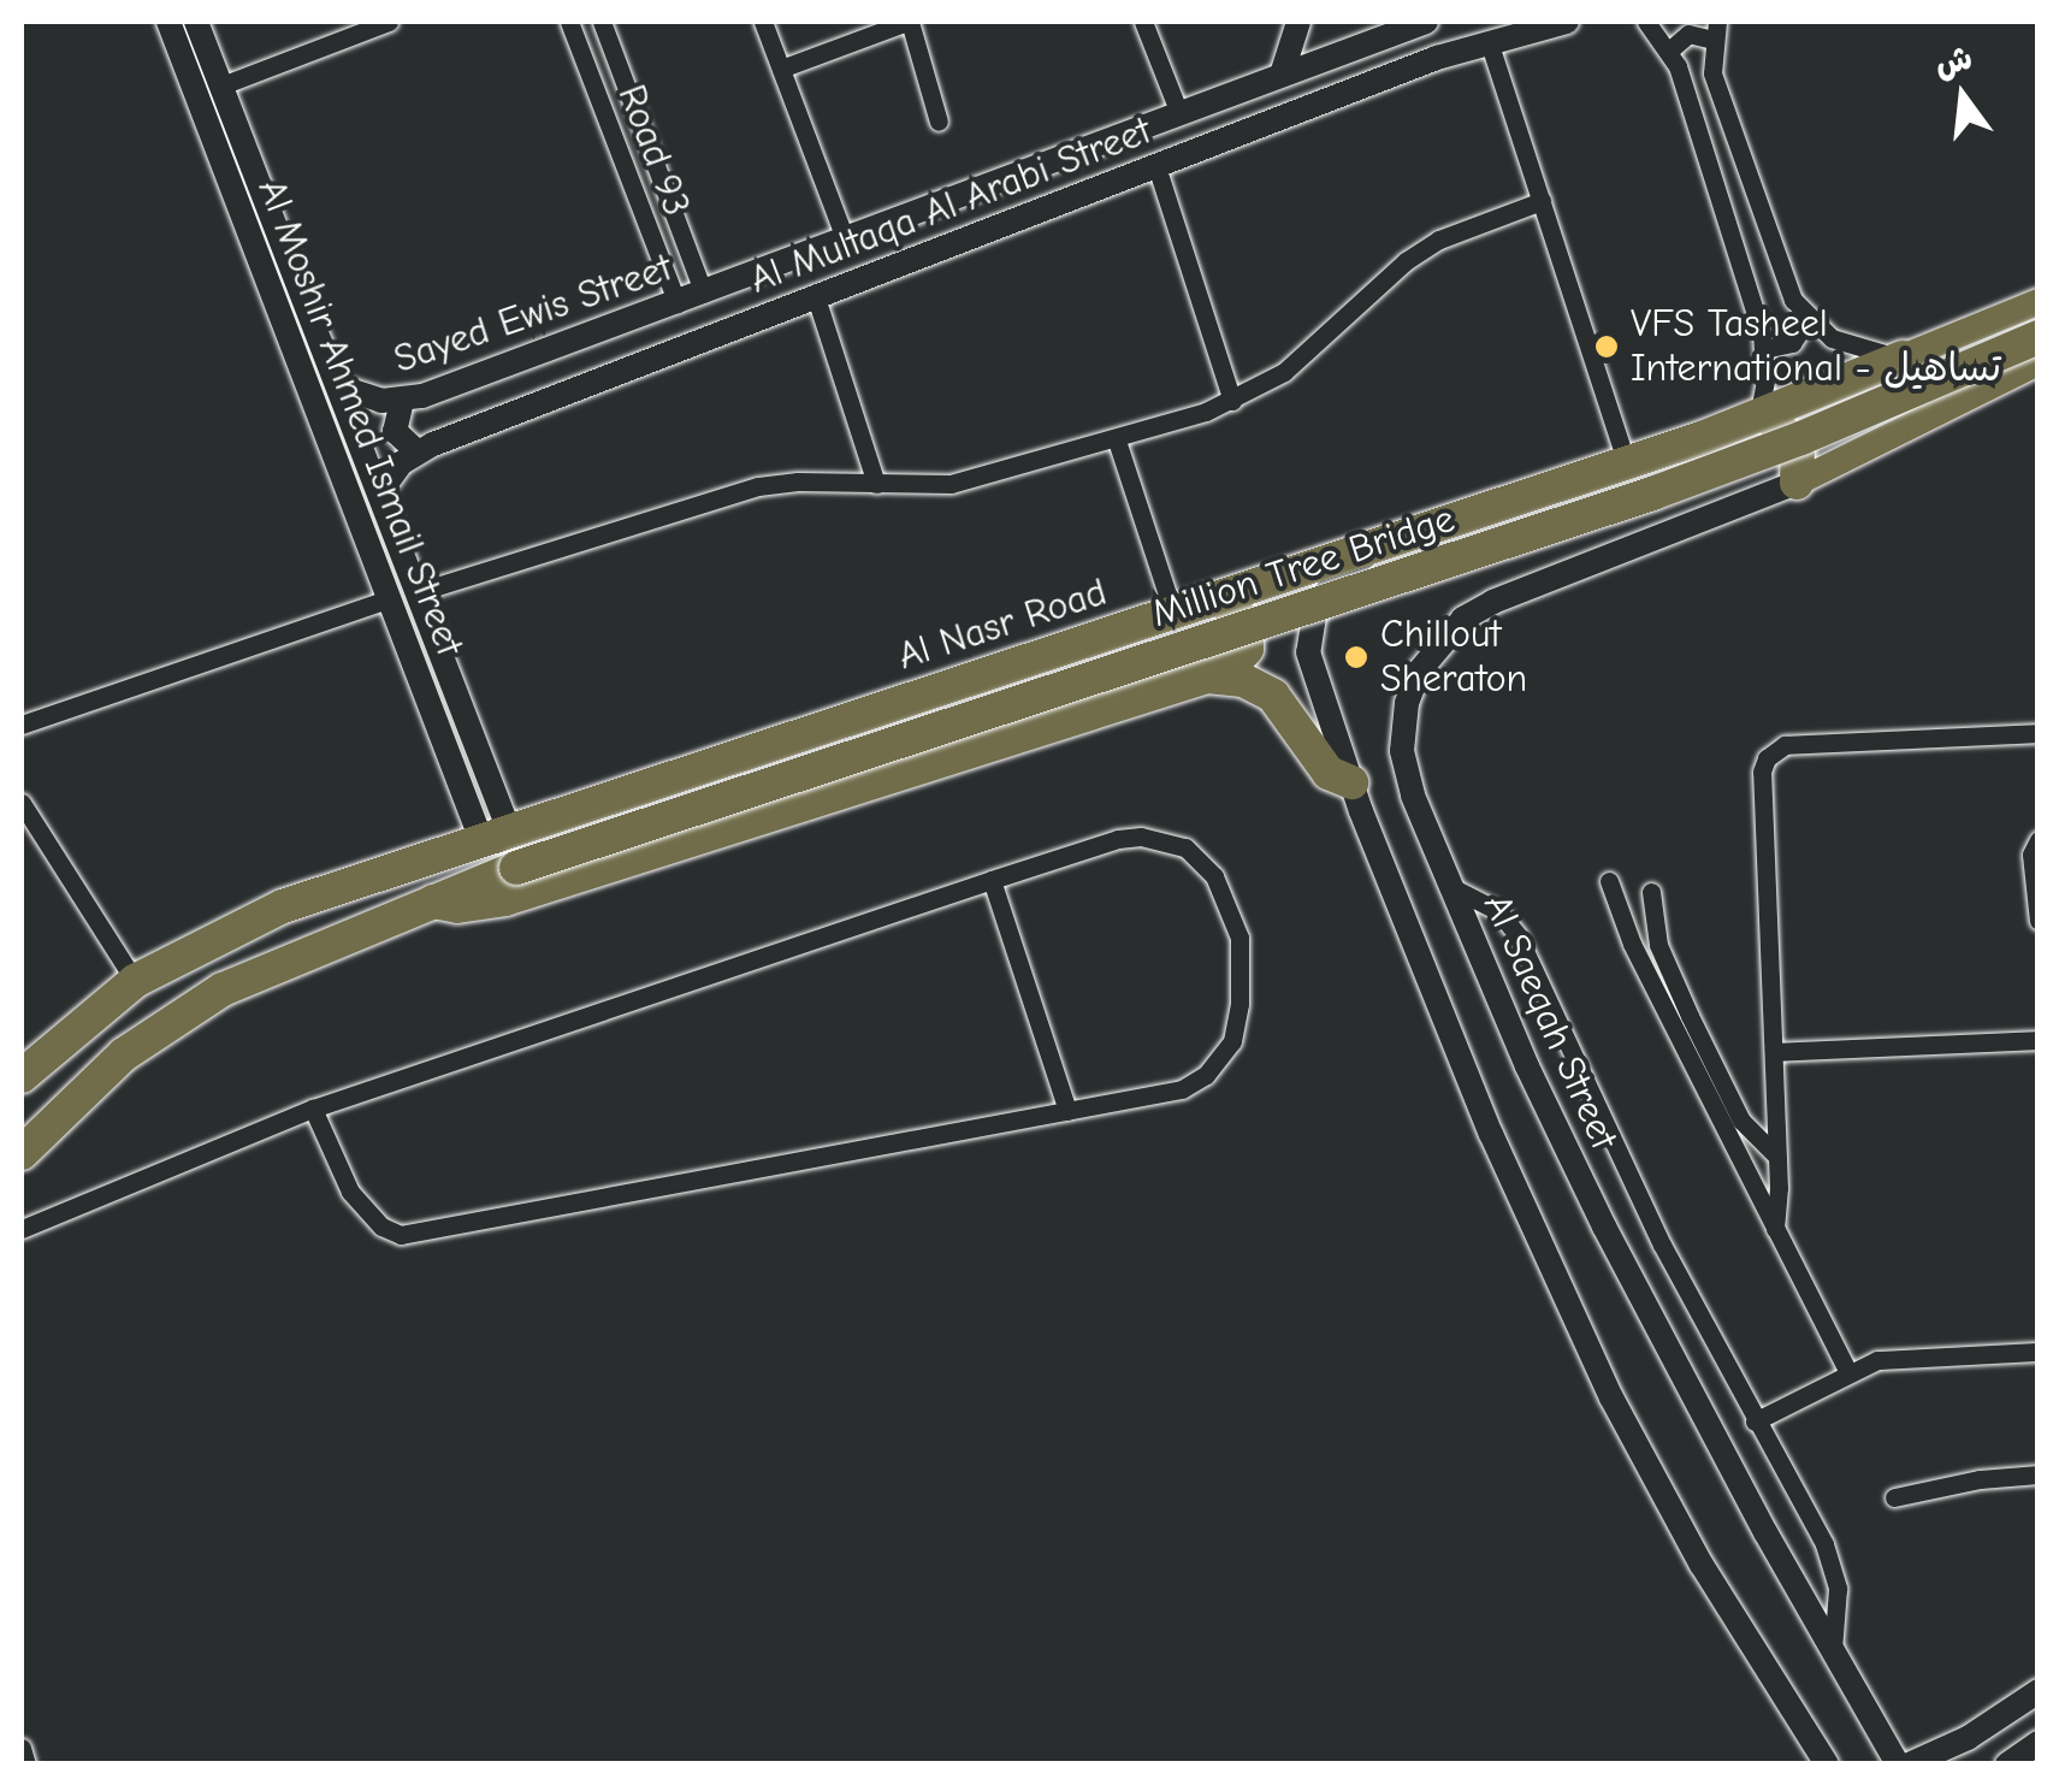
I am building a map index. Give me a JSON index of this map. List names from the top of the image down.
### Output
{
  "streets": {
    "highway": ["Million Tree Bridge", "Al Nasr Road"],
    "main road": [
      "Al Multaqa Al Arabi Street",
      "Sayed Ewis Street",
      "Al Moshir Ahmed Ismail Street",
      "Al Saeqah Street"
    ],
    "street": ["Road 93"]
  },
  "crossings": [
    ["Road 93", "Sayed Ewis Street"],
    ["Al Multaqa Al Arabi Street", "Al Moshir Ahmed Ismail Street"],
    ["Sayed Ewis Street", "Al Moshir Ahmed Ismail Street"],
    ["Al Moshir Ahmed Ismail Street", "Al Nasr Road"]
  ],
  "places": ["VFS Tasheel International - تساهيل", "Chillout Sheraton"],
  "north": "top"
}
